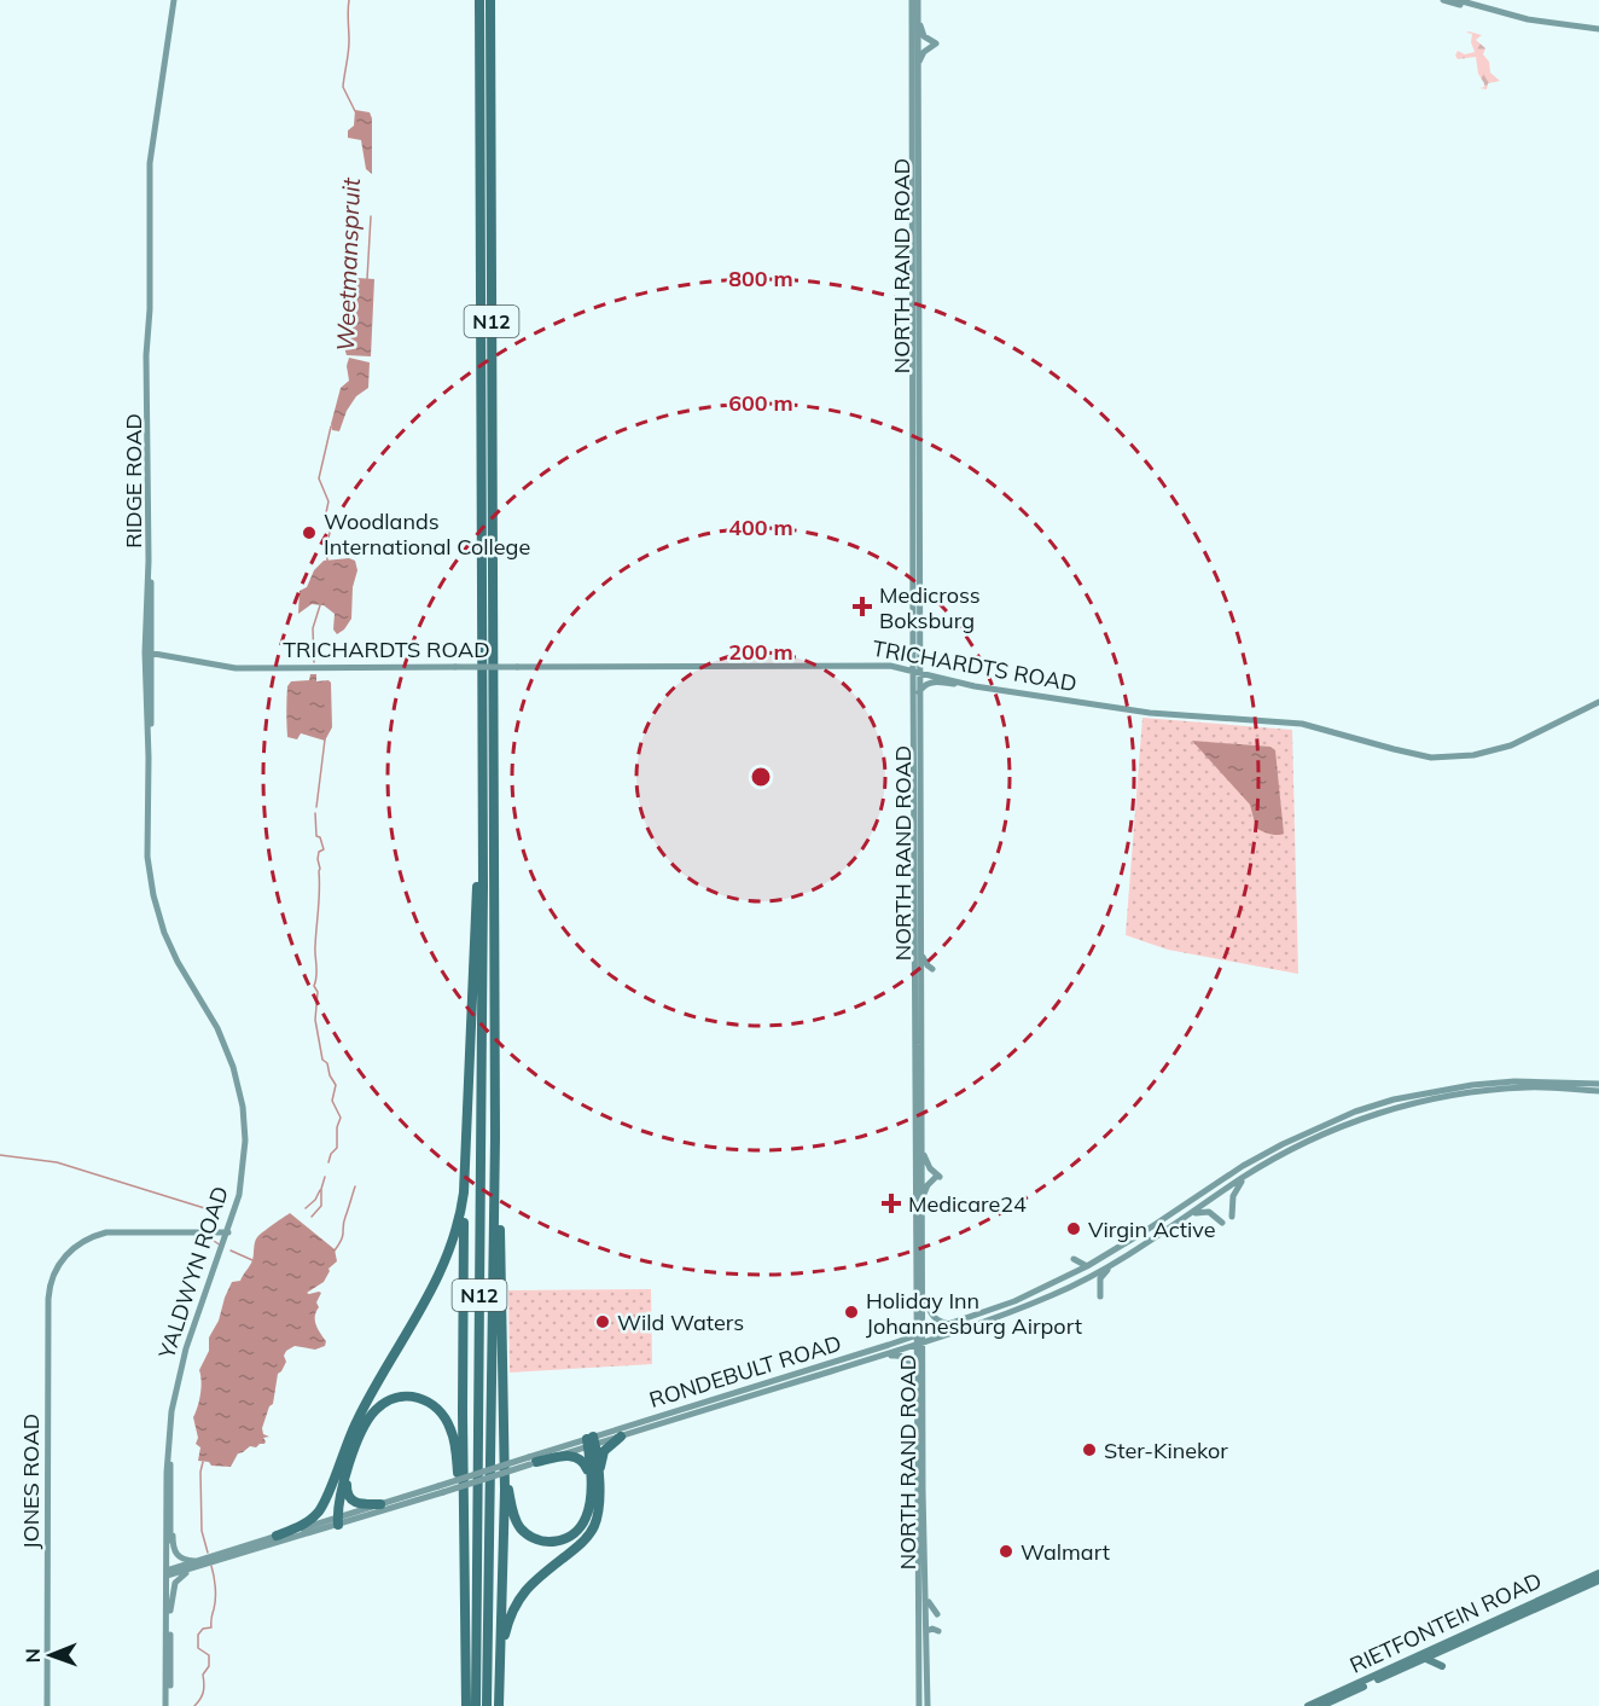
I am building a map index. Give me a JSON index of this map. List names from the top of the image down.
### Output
{
  "streets": {
    "highway": ["N12"],
    "main road": [
      "NORTH RAND ROAD",
      "RIDGE ROAD",
      "TRICHARDTS ROAD",
      "YALDWYN ROAD",
      "RONDEBULT ROAD",
      "JONES ROAD",
      "RIETFONTEIN ROAD"
    ]
  },
  "crossings": [
    ["NORTH RAND ROAD", "TRICHARDTS ROAD"],
    ["NORTH RAND ROAD", "RONDEBULT ROAD"],
    ["RIDGE ROAD", "TRICHARDTS ROAD"],
    ["RIDGE ROAD", "YALDWYN ROAD"],
    ["TRICHARDTS ROAD", "YALDWYN ROAD"],
    ["YALDWYN ROAD", "RONDEBULT ROAD"]
  ],
  "water": ["Weetmanspruit"],
  "places": {
    "other": [
      "Woodlands International College",
      "Virgin Active",
      "Holiday Inn Johannesburg Airport",
      "Wild Waters",
      "Ster-Kinekor",
      "Walmart"
    ],
    "health": ["Medicross Boksburg", "Medicare24"]
  },
  "north": "left",
  "rings": [
    "800 m",
    "600 m",
    "400 m",
    "200 m"
  ]
}
